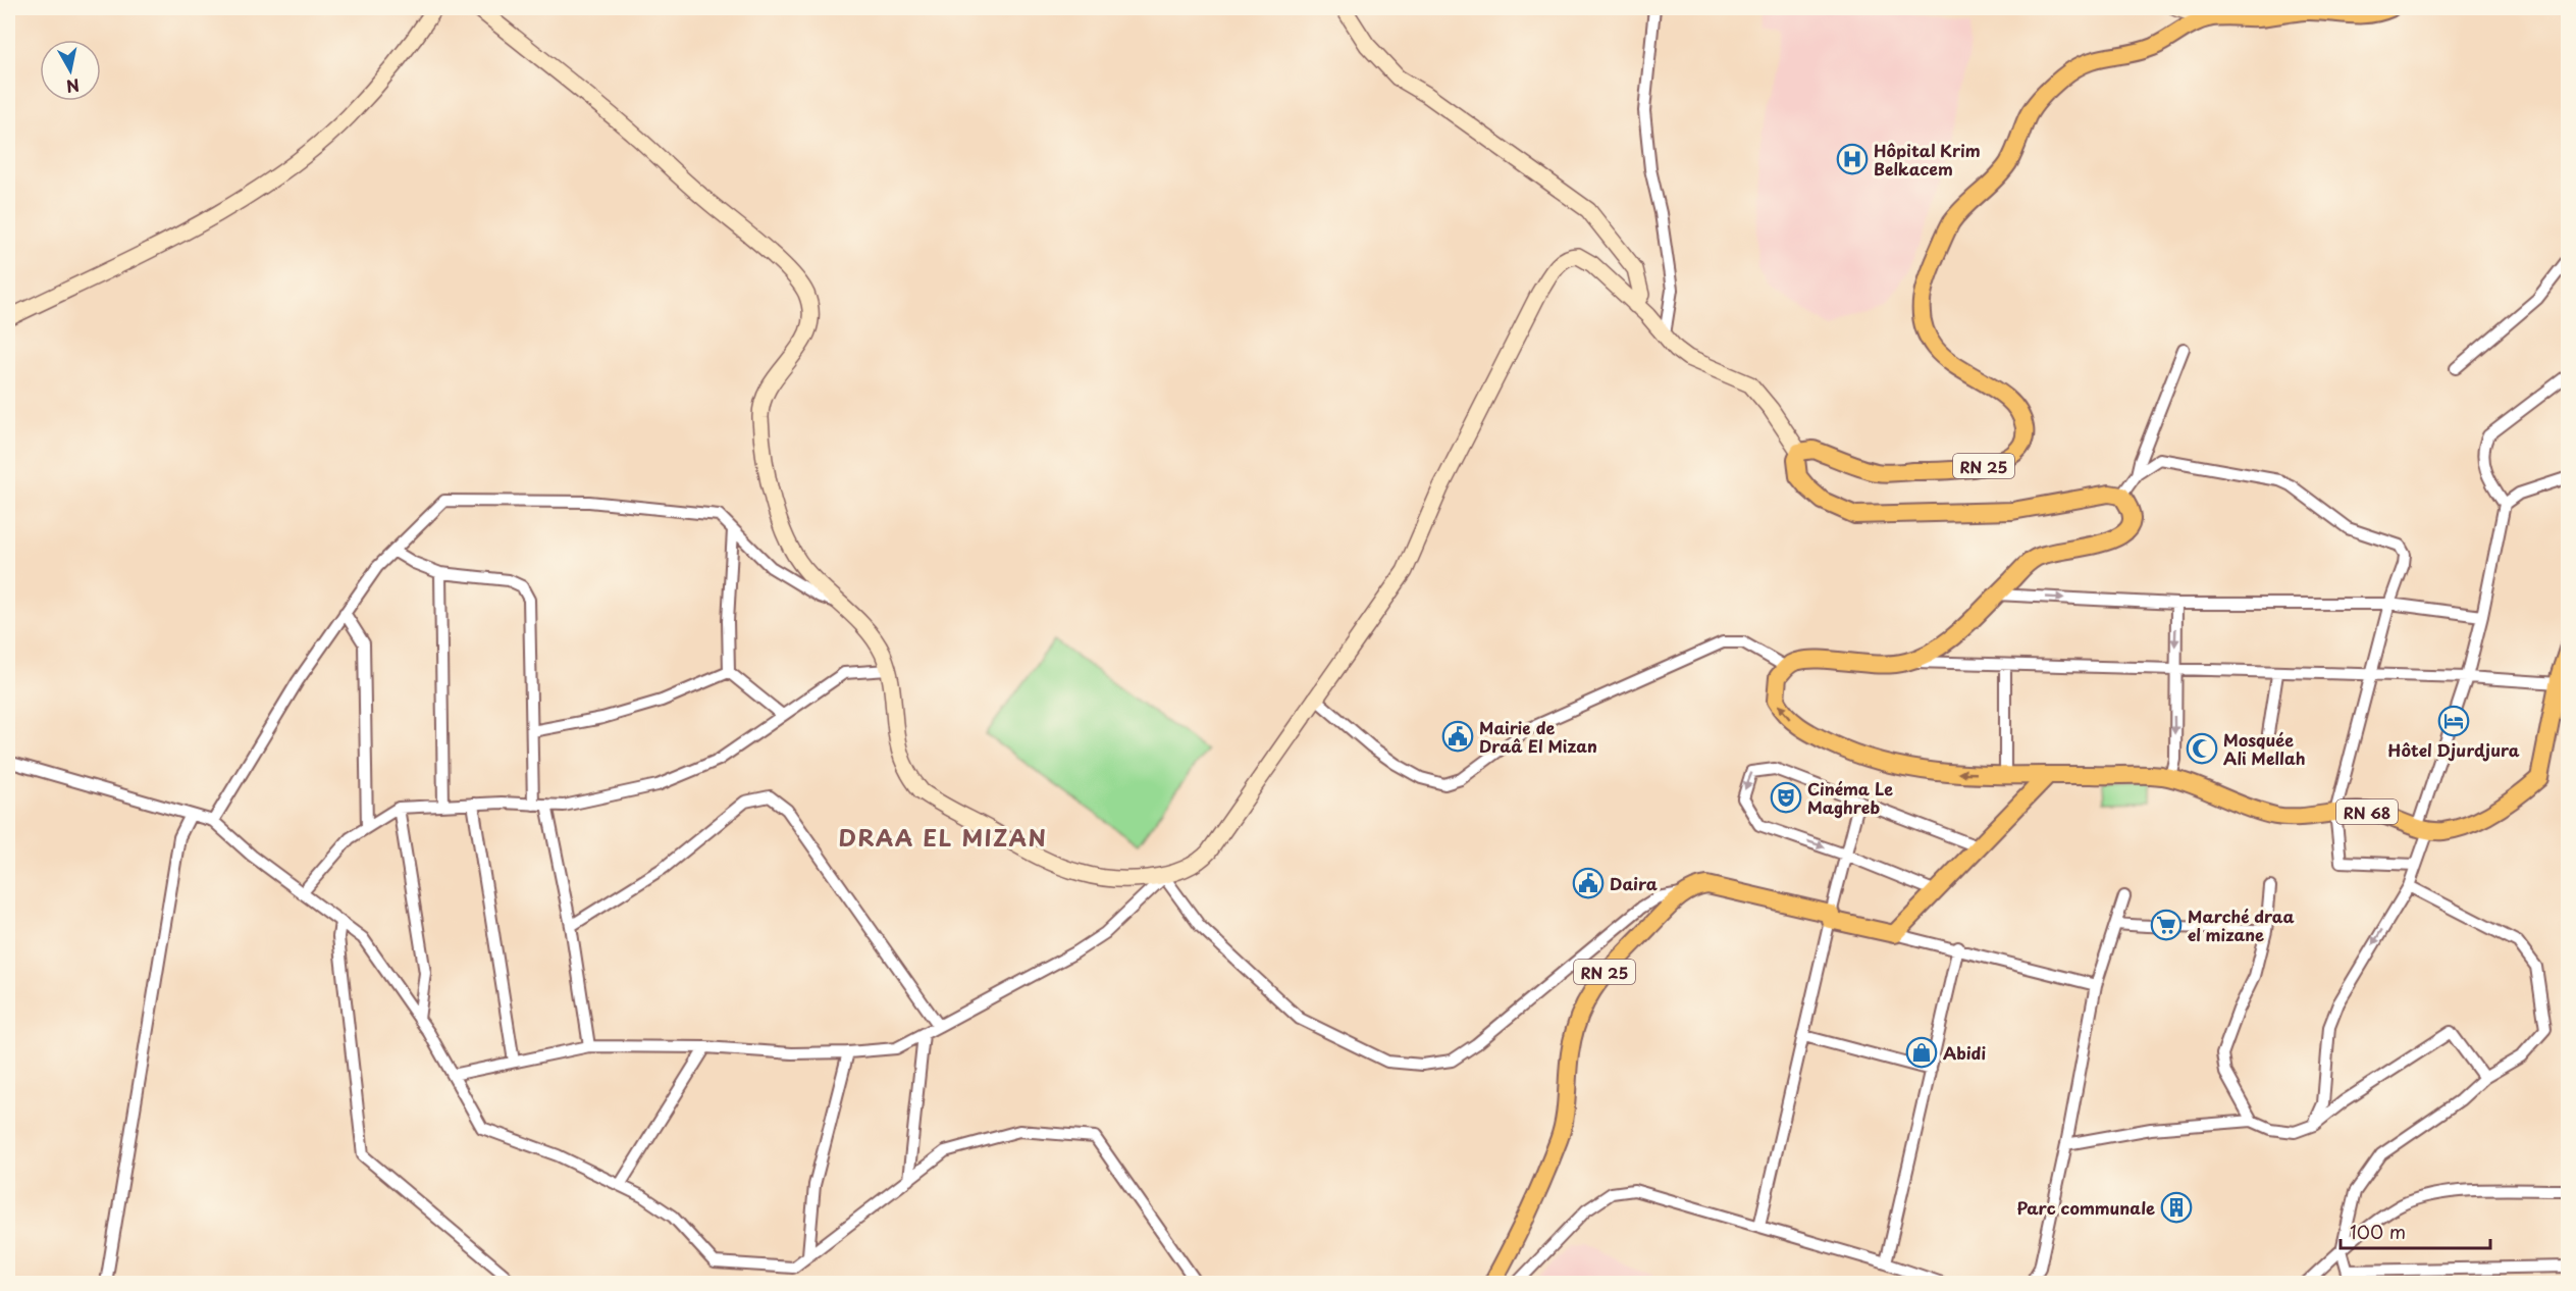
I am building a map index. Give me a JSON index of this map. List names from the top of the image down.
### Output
{
  "streets": {
    "main road": ["RN 25", "RN 68"]
  },
  "districts": ["DRAA EL MIZAN"],
  "places": {
    "hospital": ["Hôpital Krim Belkacem"],
    "hotel": ["Hôtel Djurdjura"],
    "public building": ["Mairie de Draâ El Mizan", "Daira"],
    "mosque": ["Mosquée Ali Mellah"],
    "theatre": ["Cinéma Le Maghreb"],
    "supermarket": ["Marché draa el mizane"],
    "shop": ["Abidi"],
    "building": ["Parc communale"]
  },
  "scale_bar": "100 m",
  "north": "bottom"
}
